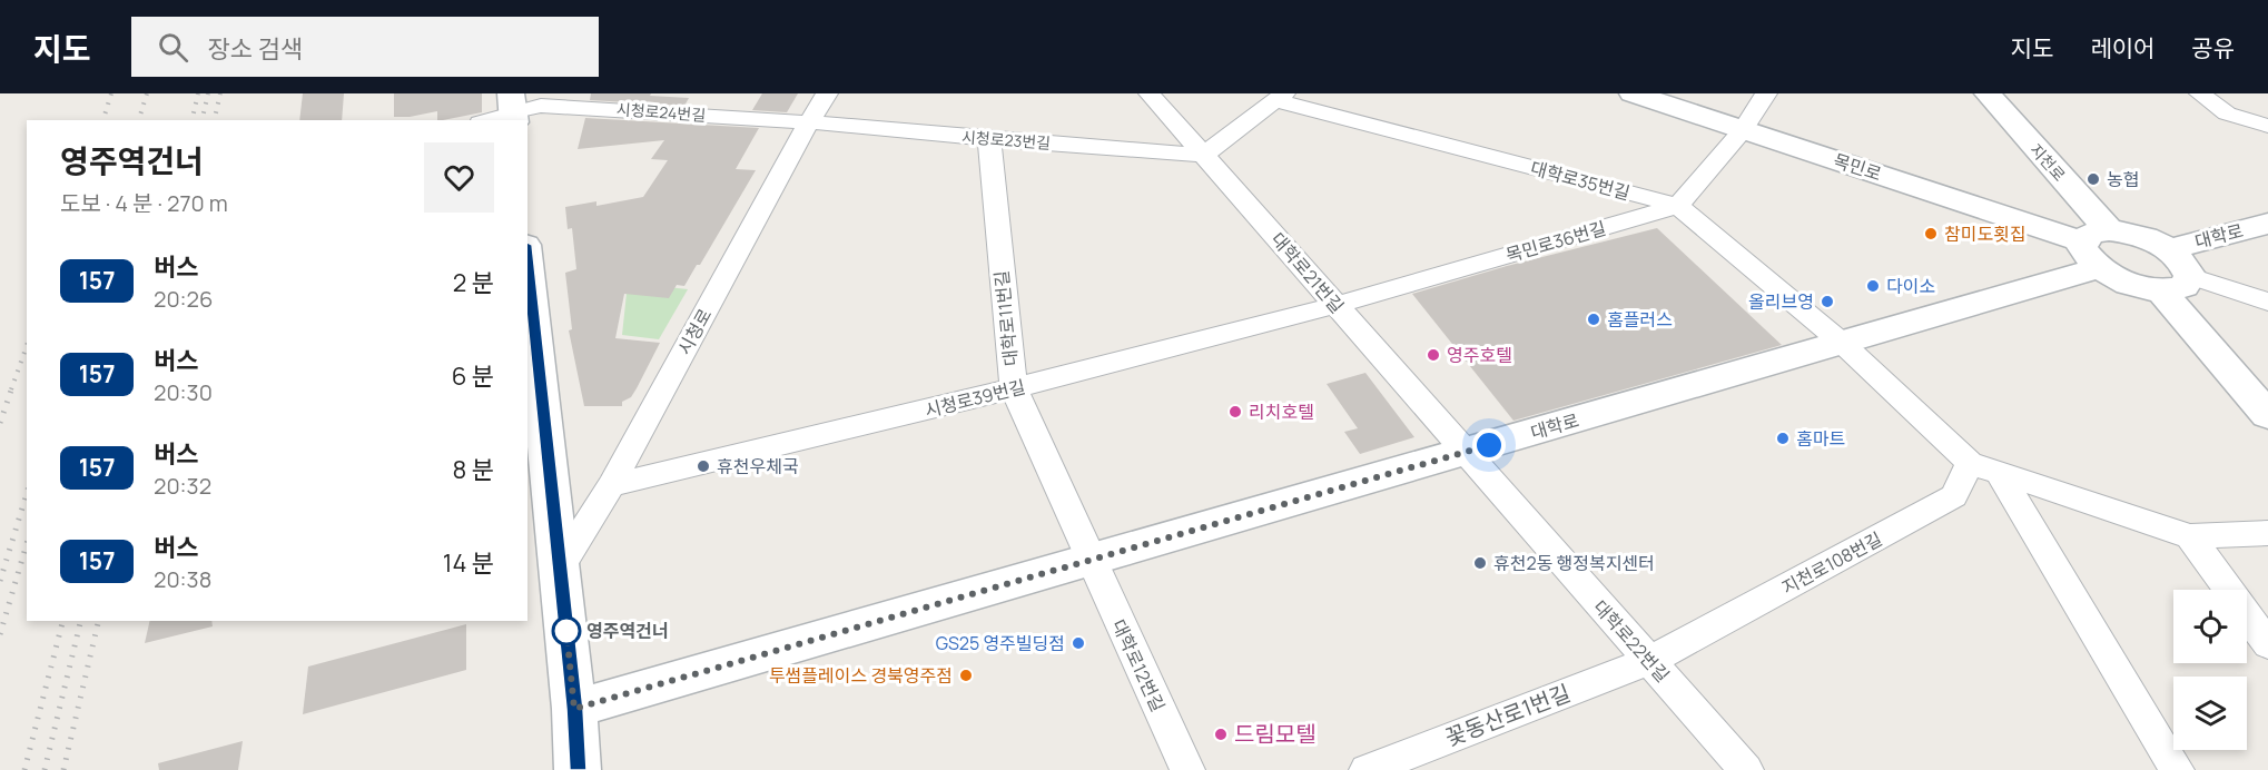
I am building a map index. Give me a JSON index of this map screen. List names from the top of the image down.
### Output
{
  "streets": {
    "main road": ["지천로", "목민로", "대학로"],
    "street": [
      "시청로24번길",
      "시청로23번길",
      "대학로35번길",
      "목민로36번길",
      "대학로21번길",
      "대학로11번길",
      "시청로",
      "시청로39번길",
      "지천로108번길",
      "대학로22번길",
      "대학로12번길",
      "꽃동산로1번길"
    ]
  },
  "crossings": [
    ["시청로24번길", "시청로23번길"],
    ["시청로24번길", "시청로"],
    ["시청로23번길", "대학로21번길"],
    ["시청로23번길", "대학로11번길"],
    ["시청로23번길", "시청로"],
    ["지천로", "목민로"],
    ["지천로", "대학로"],
    ["목민로", "대학로"],
    ["대학로35번길", "대학로"],
    ["대학로35번길", "목민로36번길"],
    ["대학로", "대학로21번길"],
    ["대학로", "대학로11번길"],
    ["대학로", "대학로22번길"],
    ["대학로", "대학로12번길"],
    ["목민로36번길", "대학로21번길"],
    ["목민로36번길", "시청로39번길"],
    ["대학로21번길", "시청로39번길"],
    ["대학로21번길", "대학로22번길"],
    ["대학로11번길", "시청로39번길"],
    ["대학로11번길", "대학로12번길"],
    ["시청로", "시청로39번길"],
    ["지천로108번길", "대학로22번길"],
    ["지천로108번길", "꽃동산로1번길"],
    ["대학로22번길", "꽃동산로1번길"]
  ],
  "places": [
    "농협",
    "참미도횟집",
    "다이소",
    "올리브영",
    "홈플러스",
    "영주호텔",
    "리치호텔",
    "홈마트",
    "휴천우체국",
    "휴천2동 행정복지센터",
    "영주역건너",
    "GS25 영주빌딩점",
    "투썸플레이스 경북영주점",
    "드림모텔"
  ],
  "lines": ["bus line 157"],
  "page": {
    "header": "지도",
    "search": "장소 검색",
    "nav": ["지도", "레이어", "공유"],
    "heading": ["영주역건너", "도보 · 4 분 · 270 m"],
    "list": [
      {
        "mark": "157",
        "name": "버스",
        "note": "20:26",
        "value": "2 분"
      },
      {
        "mark": "157",
        "name": "버스",
        "note": "20:30",
        "value": "6 분"
      },
      {
        "mark": "157",
        "name": "버스",
        "note": "20:32",
        "value": "8 분"
      },
      {
        "mark": "157",
        "name": "버스",
        "note": "20:38",
        "value": "14 분"
      }
    ]
  }
}
